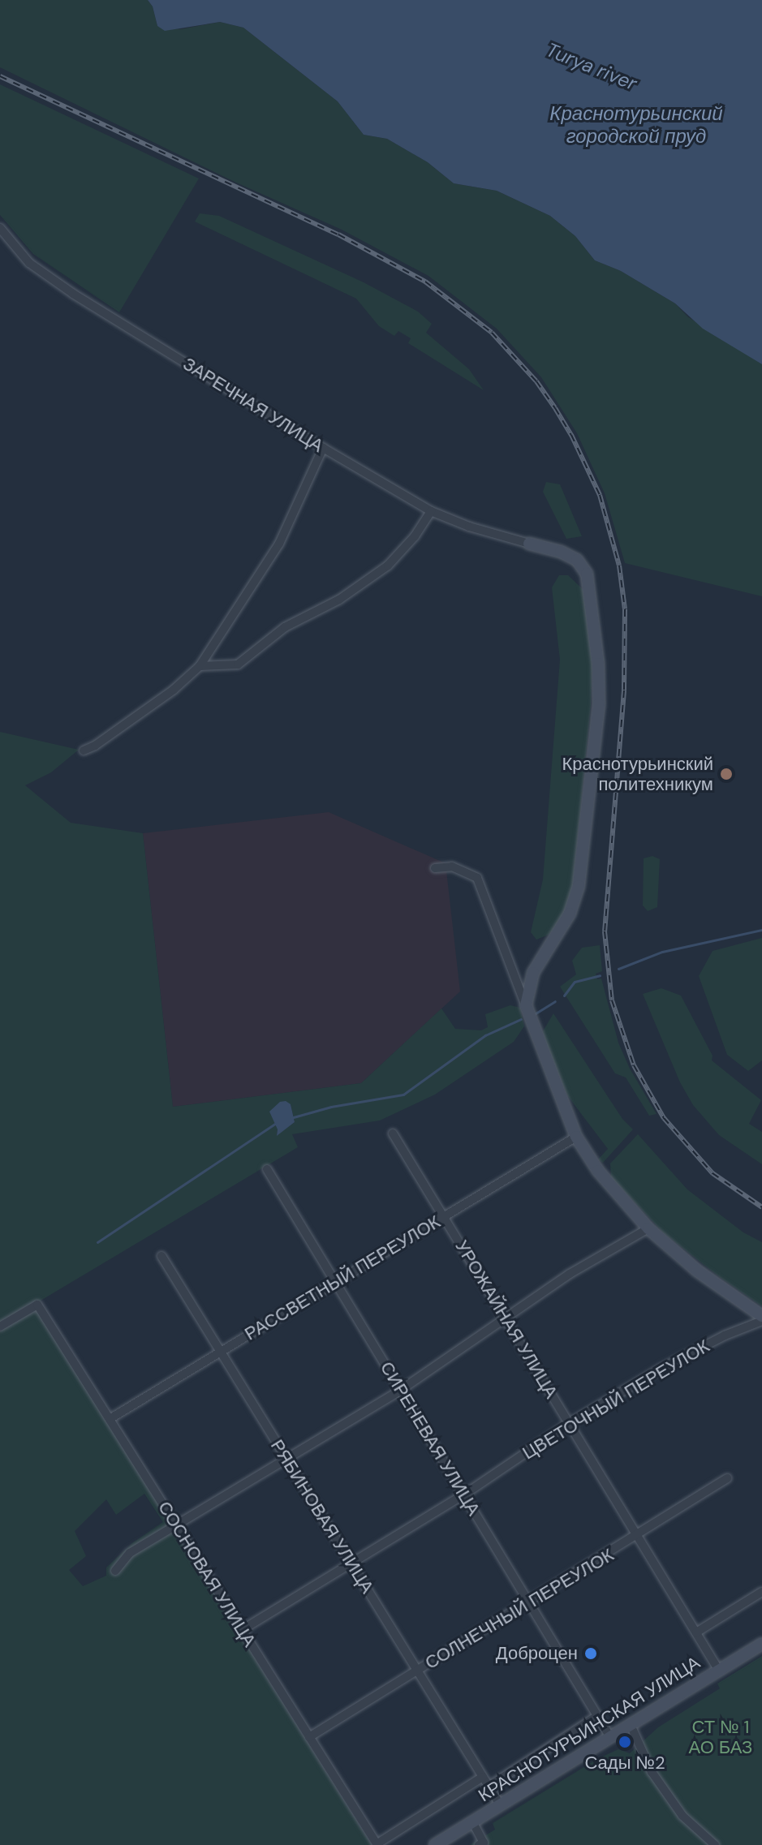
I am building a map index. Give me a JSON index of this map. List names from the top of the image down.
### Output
{
  "streets": {
    "street": [
      "ЗАРЕЧНАЯ УЛИЦА",
      "РАССВЕТНЫЙ ПЕРЕУЛОК",
      "УРОЖАЙНАЯ УЛИЦА",
      "ЦВЕТОЧНЫЙ ПЕРЕУЛОК",
      "СИРЕНЕВАЯ УЛИЦА",
      "РЯБИНОВАЯ УЛИЦА",
      "СОСНОВАЯ УЛИЦА",
      "СОЛНЕЧНЫЙ ПЕРЕУЛОК",
      "КРАСНОТУРЬИНСКАЯ УЛИЦА"
    ]
  },
  "crossings": [
    ["РАССВЕТНЫЙ ПЕРЕУЛОК", "УРОЖАЙНАЯ УЛИЦА"],
    ["РАССВЕТНЫЙ ПЕРЕУЛОК", "СИРЕНЕВАЯ УЛИЦА"],
    ["РАССВЕТНЫЙ ПЕРЕУЛОК", "РЯБИНОВАЯ УЛИЦА"],
    ["РАССВЕТНЫЙ ПЕРЕУЛОК", "СОСНОВАЯ УЛИЦА"],
    ["УРОЖАЙНАЯ УЛИЦА", "ЦВЕТОЧНЫЙ ПЕРЕУЛОК"],
    ["УРОЖАЙНАЯ УЛИЦА", "СОЛНЕЧНЫЙ ПЕРЕУЛОК"],
    ["УРОЖАЙНАЯ УЛИЦА", "КРАСНОТУРЬИНСКАЯ УЛИЦА"],
    ["ЦВЕТОЧНЫЙ ПЕРЕУЛОК", "СИРЕНЕВАЯ УЛИЦА"],
    ["ЦВЕТОЧНЫЙ ПЕРЕУЛОК", "РЯБИНОВАЯ УЛИЦА"],
    ["ЦВЕТОЧНЫЙ ПЕРЕУЛОК", "СОСНОВАЯ УЛИЦА"],
    ["СИРЕНЕВАЯ УЛИЦА", "СОЛНЕЧНЫЙ ПЕРЕУЛОК"],
    ["СИРЕНЕВАЯ УЛИЦА", "КРАСНОТУРЬИНСКАЯ УЛИЦА"],
    ["РЯБИНОВАЯ УЛИЦА", "СОЛНЕЧНЫЙ ПЕРЕУЛОК"],
    ["РЯБИНОВАЯ УЛИЦА", "КРАСНОТУРЬИНСКАЯ УЛИЦА"],
    ["СОСНОВАЯ УЛИЦА", "СОЛНЕЧНЫЙ ПЕРЕУЛОК"]
  ],
  "water": ["Turya river", "Краснотурьинский городской пруд"],
  "parks": ["СТ № 1 АО БАЗ"],
  "places": ["Краснотурьинский политехникум", "Доброцен", "Сады №2"]
}
